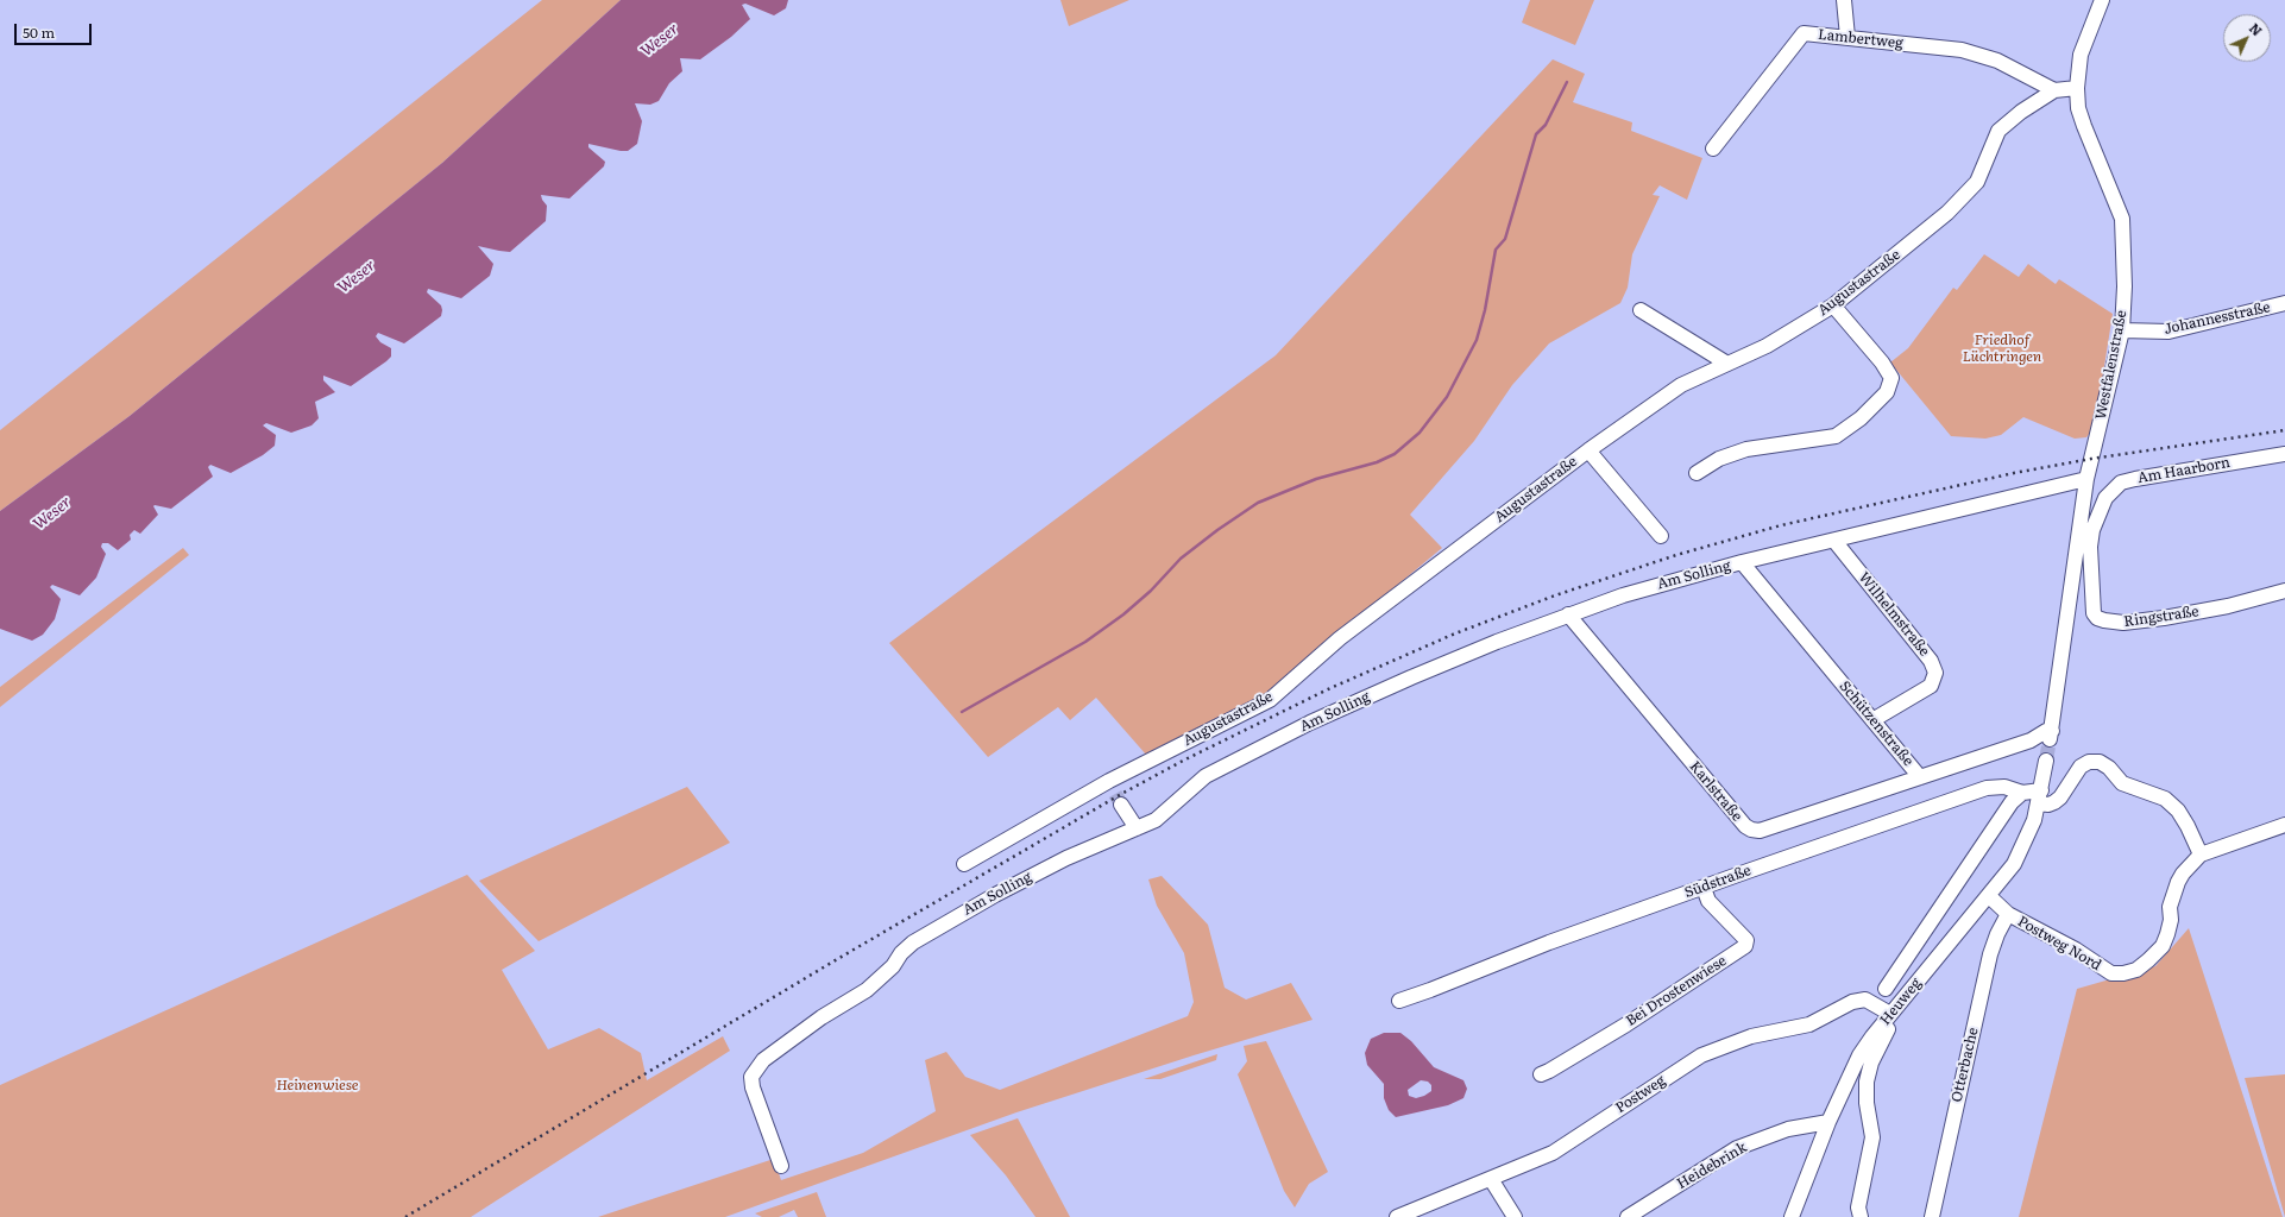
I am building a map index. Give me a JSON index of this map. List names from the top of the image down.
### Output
{
  "streets": {
    "street": [
      "Lambertweg",
      "Augustastraße",
      "Johannesstraße",
      "Westfalenstraße",
      "Am Haarborn",
      "Am Solling",
      "Wilhelmstraße",
      "Ringstraße",
      "Schützenstraße",
      "Karlstraße",
      "Südstraße",
      "Postweg Nord",
      "Bei Drostenwiese",
      "Heuweg",
      "Otterbache",
      "Postweg",
      "Heidebrink"
    ]
  },
  "crossings": [
    ["Lambertweg", "Augustastraße"],
    ["Augustastraße", "Westfalenstraße"],
    ["Johannesstraße", "Westfalenstraße"],
    ["Westfalenstraße", "Am Haarborn"],
    ["Westfalenstraße", "Am Solling"],
    ["Westfalenstraße", "Ringstraße"],
    ["Westfalenstraße", "Schützenstraße"],
    ["Am Haarborn", "Ringstraße"],
    ["Am Solling", "Wilhelmstraße"],
    ["Am Solling", "Schützenstraße"],
    ["Am Solling", "Karlstraße"],
    ["Wilhelmstraße", "Schützenstraße"],
    ["Schützenstraße", "Karlstraße"],
    ["Südstraße", "Postweg Nord"],
    ["Südstraße", "Bei Drostenwiese"],
    ["Südstraße", "Heuweg"],
    ["Postweg Nord", "Heuweg"],
    ["Postweg Nord", "Otterbache"],
    ["Heuweg", "Postweg"],
    ["Heuweg", "Heidebrink"]
  ],
  "water": ["Weser"],
  "parks": ["Friedhof Lüchtringen", "Heinenwiese"],
  "scale_bar": "50 m",
  "north": "top right"
}
